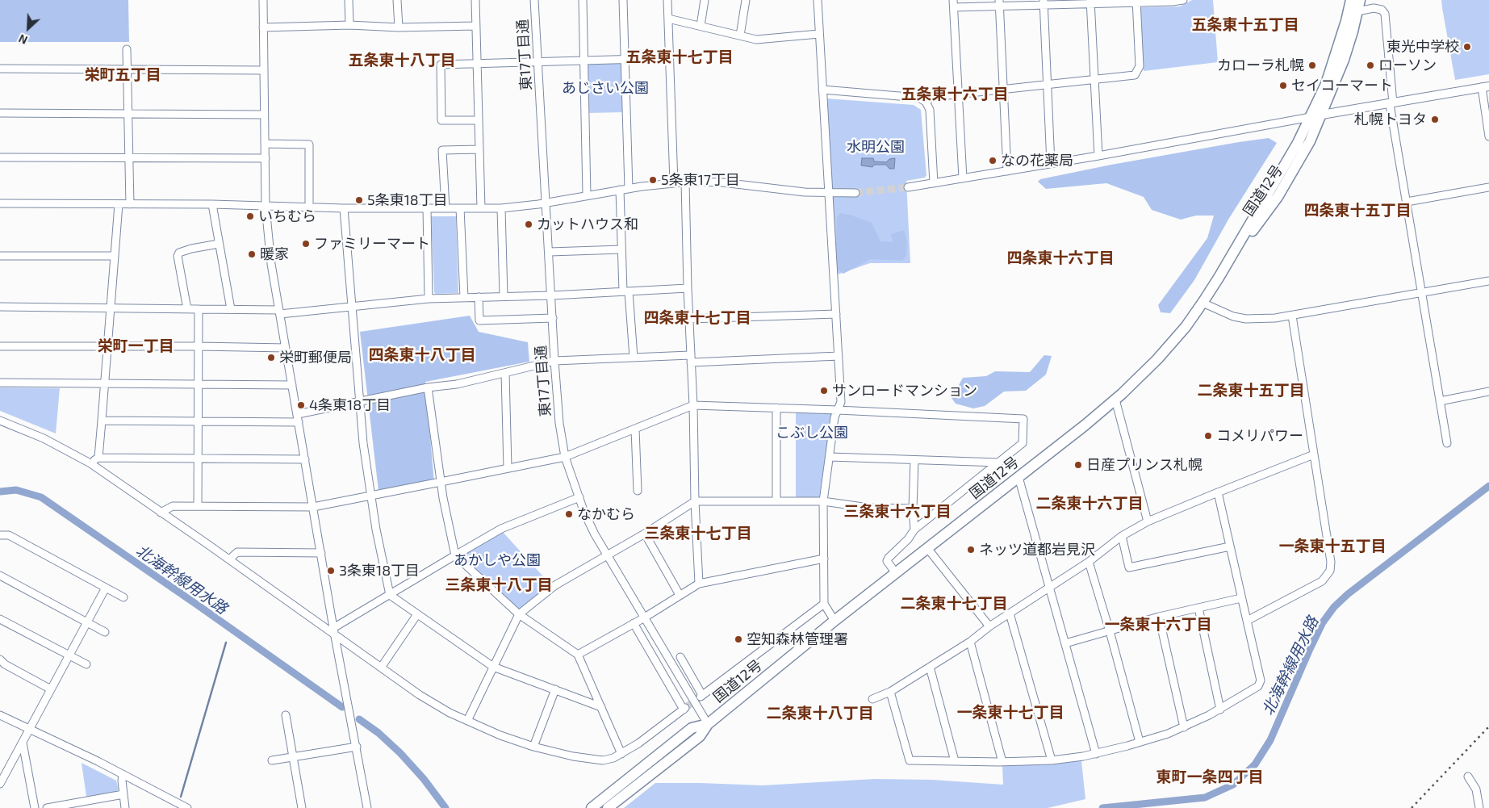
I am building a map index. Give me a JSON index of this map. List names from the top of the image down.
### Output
{
  "streets": {
    "highway": ["国道12号"],
    "street": ["東17丁目通"]
  },
  "crossings": [
    ["東17丁目通", "国道12号"]
  ],
  "districts": [
    "五条東十五丁目",
    "五条東十七丁目",
    "五条東十八丁目",
    "栄町五丁目",
    "五条東十六丁目",
    "四条東十五丁目",
    "四条東十六丁目",
    "四条東十七丁目",
    "栄町一丁目",
    "四条東十八丁目",
    "二条東十五丁目",
    "二条東十六丁目",
    "三条東十六丁目",
    "三条東十七丁目",
    "一条東十五丁目",
    "三条東十八丁目",
    "二条東十七丁目",
    "一条東十六丁目",
    "一条東十七丁目",
    "二条東十八丁目",
    "東町一条四丁目"
  ],
  "water": ["北海幹線用水路"],
  "parks": [
    "あじさい公園",
    "水明公園",
    "こぶし公園",
    "あかしや公園"
  ],
  "places": [
    "東光中学校",
    "カローラ札幌",
    "ローソン",
    "セイコーマート",
    "札幌トヨタ",
    "なの花薬局",
    "5条東17丁目",
    "5条東18丁目",
    "いちむら",
    "カットハウス和",
    "ファミリーマート",
    "暖家",
    "栄町郵便局",
    "サンロードマンション",
    "4条東18丁目",
    "コメリパワー",
    "日産プリンス札幌",
    "なかむら",
    "ネッツ道都岩見沢",
    "3条東18丁目",
    "空知森林管理署"
  ],
  "north": "bottom left"
}
